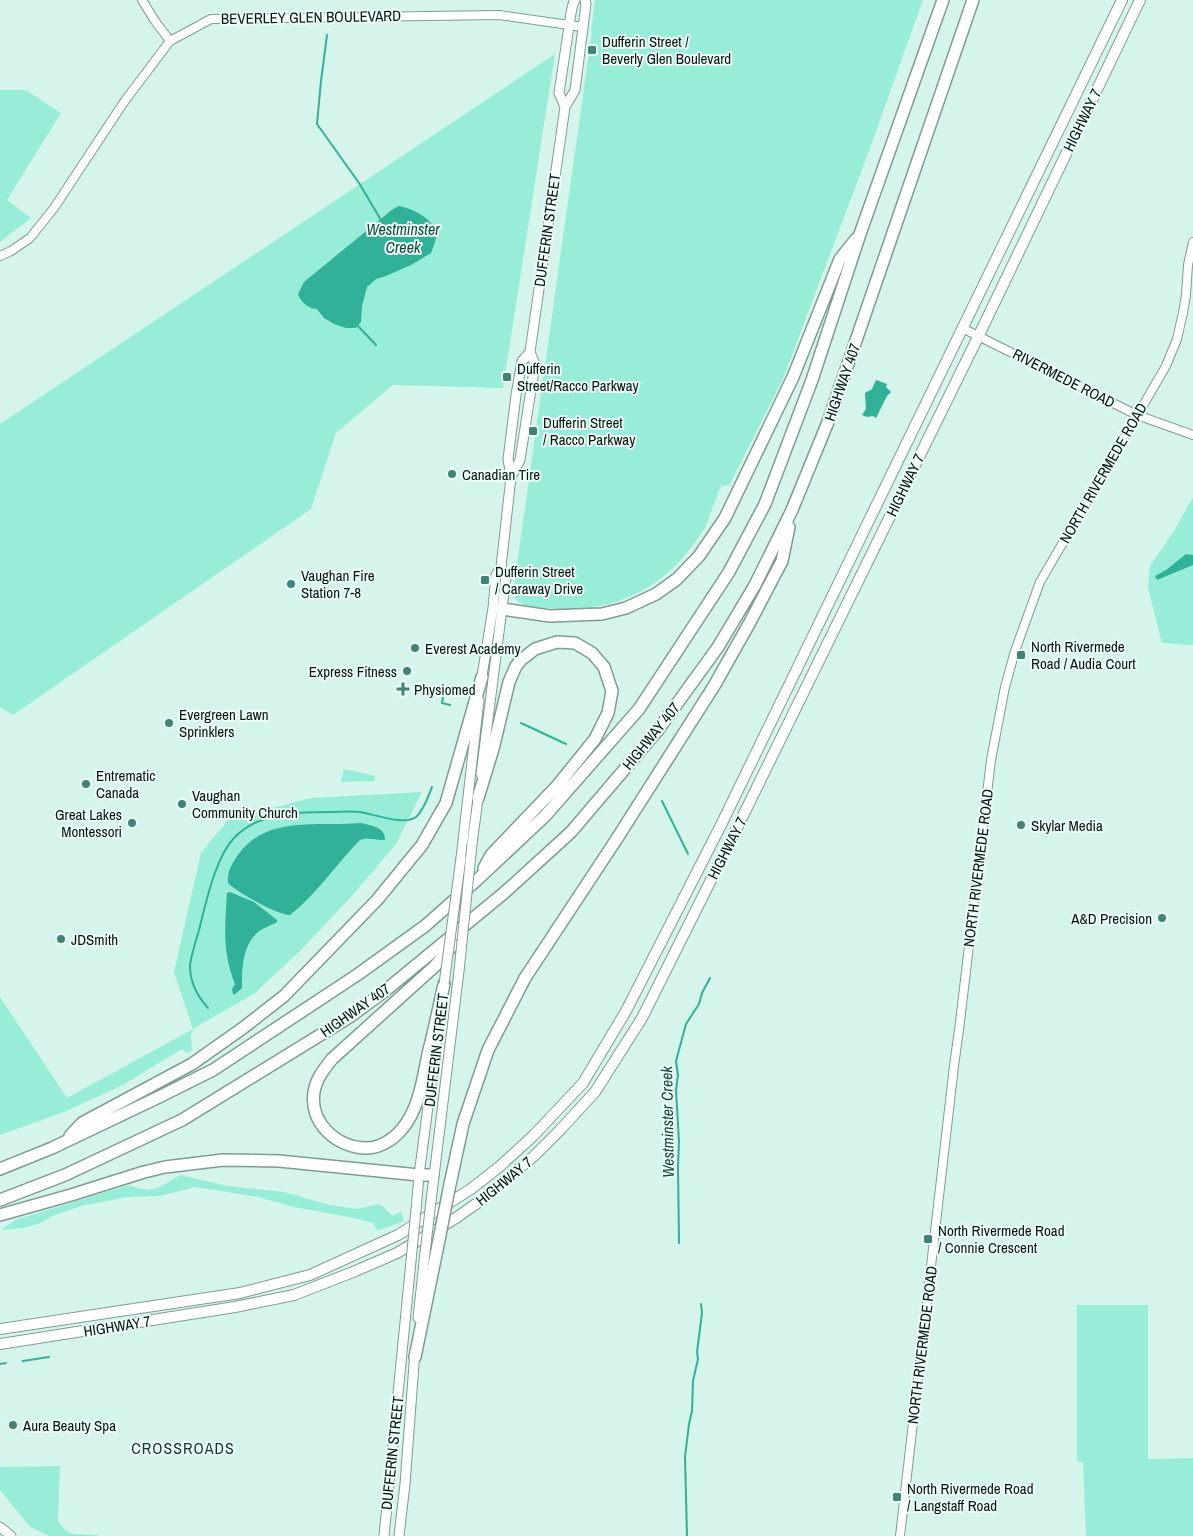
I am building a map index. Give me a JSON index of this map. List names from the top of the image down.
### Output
{
  "streets": {
    "highway": ["HIGHWAY 407"],
    "main road": ["HIGHWAY 7", "DUFFERIN STREET"],
    "street": ["BEVERLEY GLEN BOULEVARD", "RIVERMEDE ROAD", "NORTH RIVERMEDE ROAD"]
  },
  "crossings": [
    ["BEVERLEY GLEN BOULEVARD", "DUFFERIN STREET"],
    ["HIGHWAY 7", "RIVERMEDE ROAD"],
    ["RIVERMEDE ROAD", "NORTH RIVERMEDE ROAD"]
  ],
  "districts": ["CROSSROADS"],
  "water": ["Westminster Creek"],
  "places": {
    "transit": [
      "Dufferin Street / Beverly Glen Boulevard",
      "Dufferin Street/Racco Parkway",
      "Dufferin Street / Racco Parkway",
      "Dufferin Street / Caraway Drive",
      "North Rivermede Road / Audia Court",
      "North Rivermede Road / Connie Crescent",
      "North Rivermede Road / Langstaff Road"
    ],
    "other": [
      "Canadian Tire",
      "Vaughan Fire Station 7-8",
      "Everest Academy",
      "Express Fitness",
      "Evergreen Lawn Sprinklers",
      "Entrematic Canada",
      "Vaughan Community Church",
      "Great Lakes Montessori",
      "Skylar Media",
      "A&D Precision",
      "JDSmith",
      "Aura Beauty Spa"
    ],
    "health": ["Physiomed"]
  }
}
